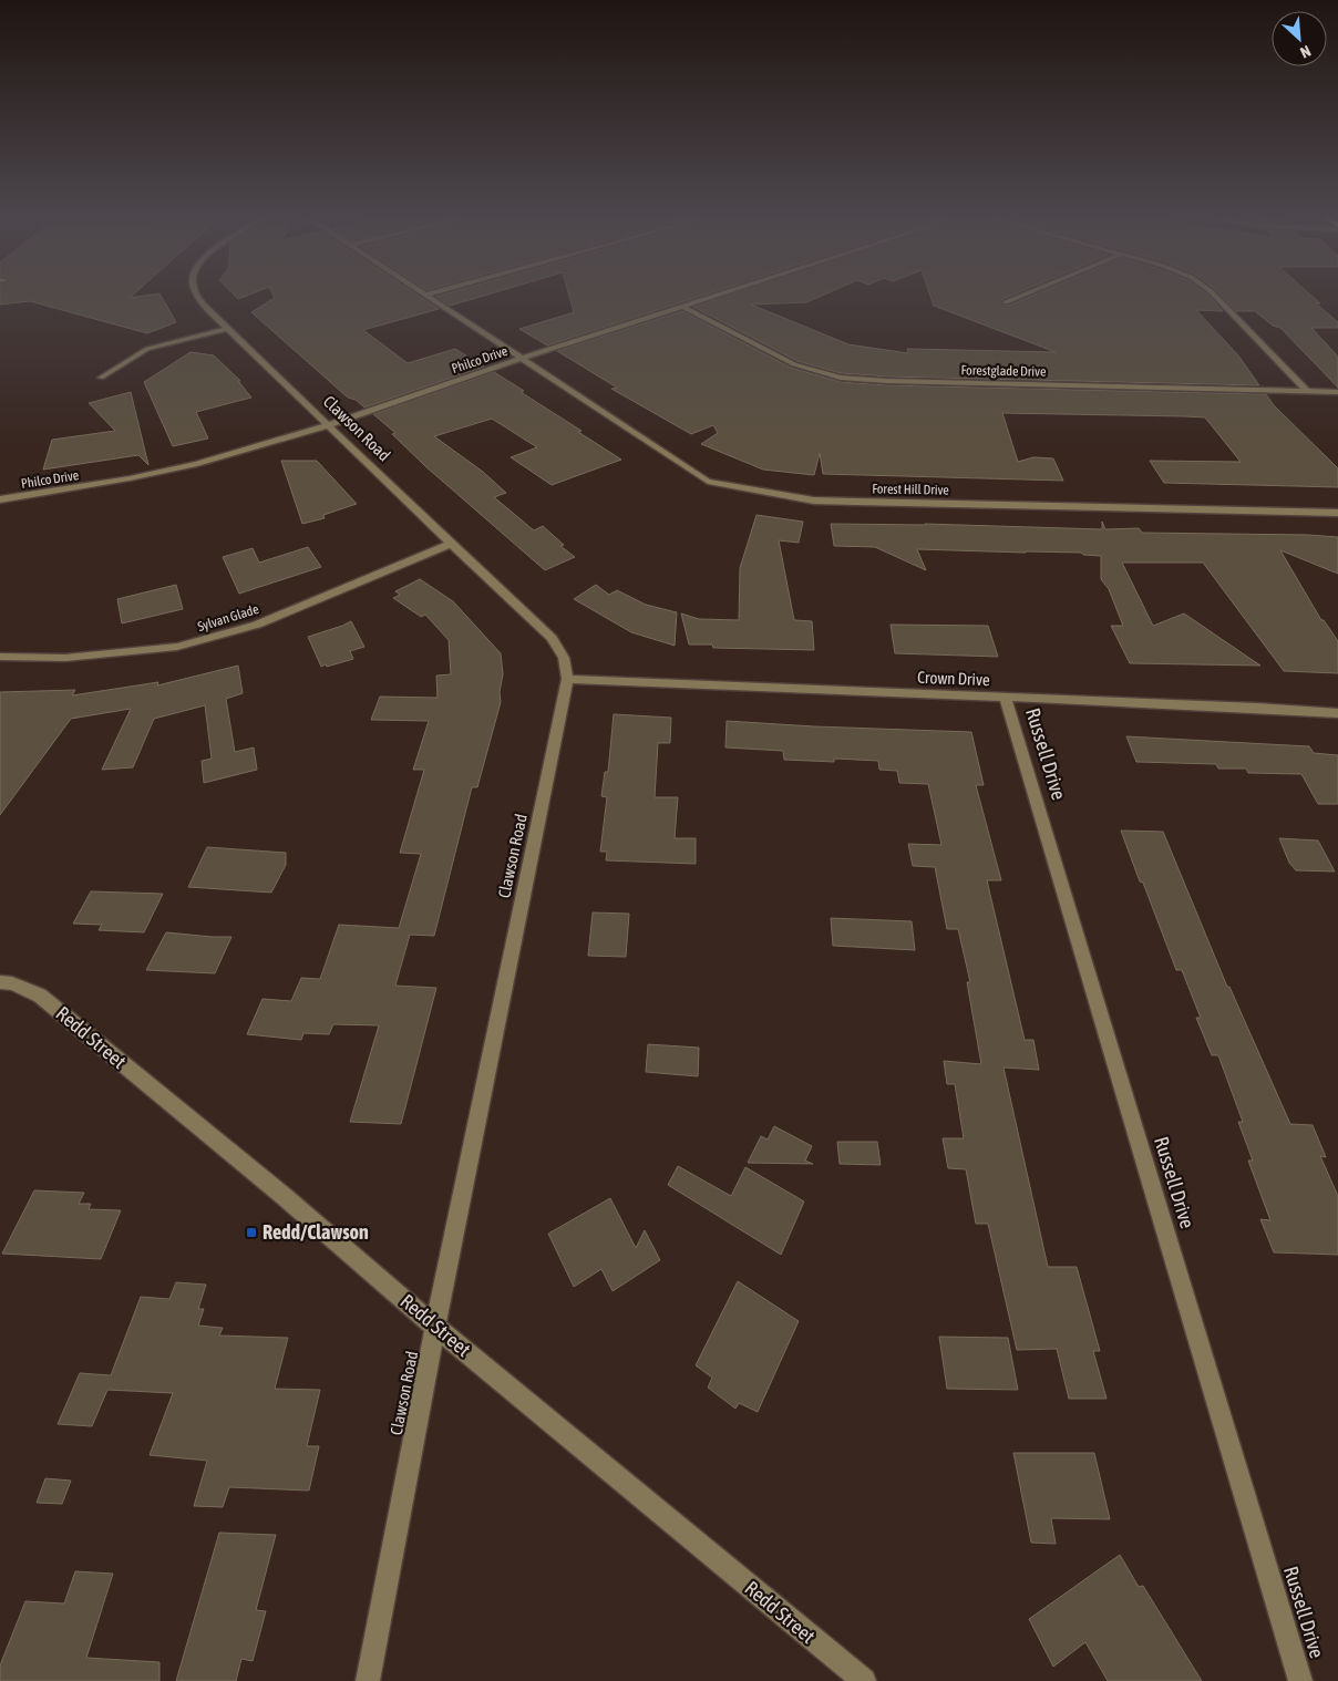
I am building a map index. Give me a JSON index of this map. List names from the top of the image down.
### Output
{
  "streets": {
    "street": [
      "Philco Drive",
      "Forestglade Drive",
      "Clawson Road",
      "Forest Hill Drive",
      "Sylvan Glade",
      "Crown Drive",
      "Russell Drive",
      "Redd Street"
    ]
  },
  "crossings": [
    ["Philco Drive", "Forestglade Drive"],
    ["Philco Drive", "Clawson Road"],
    ["Philco Drive", "Forest Hill Drive"],
    ["Clawson Road", "Sylvan Glade"],
    ["Clawson Road", "Crown Drive"],
    ["Clawson Road", "Redd Street"],
    ["Crown Drive", "Russell Drive"]
  ],
  "places": {
    "transit": ["Redd/Clawson"]
  },
  "north": "bottom right"
}
